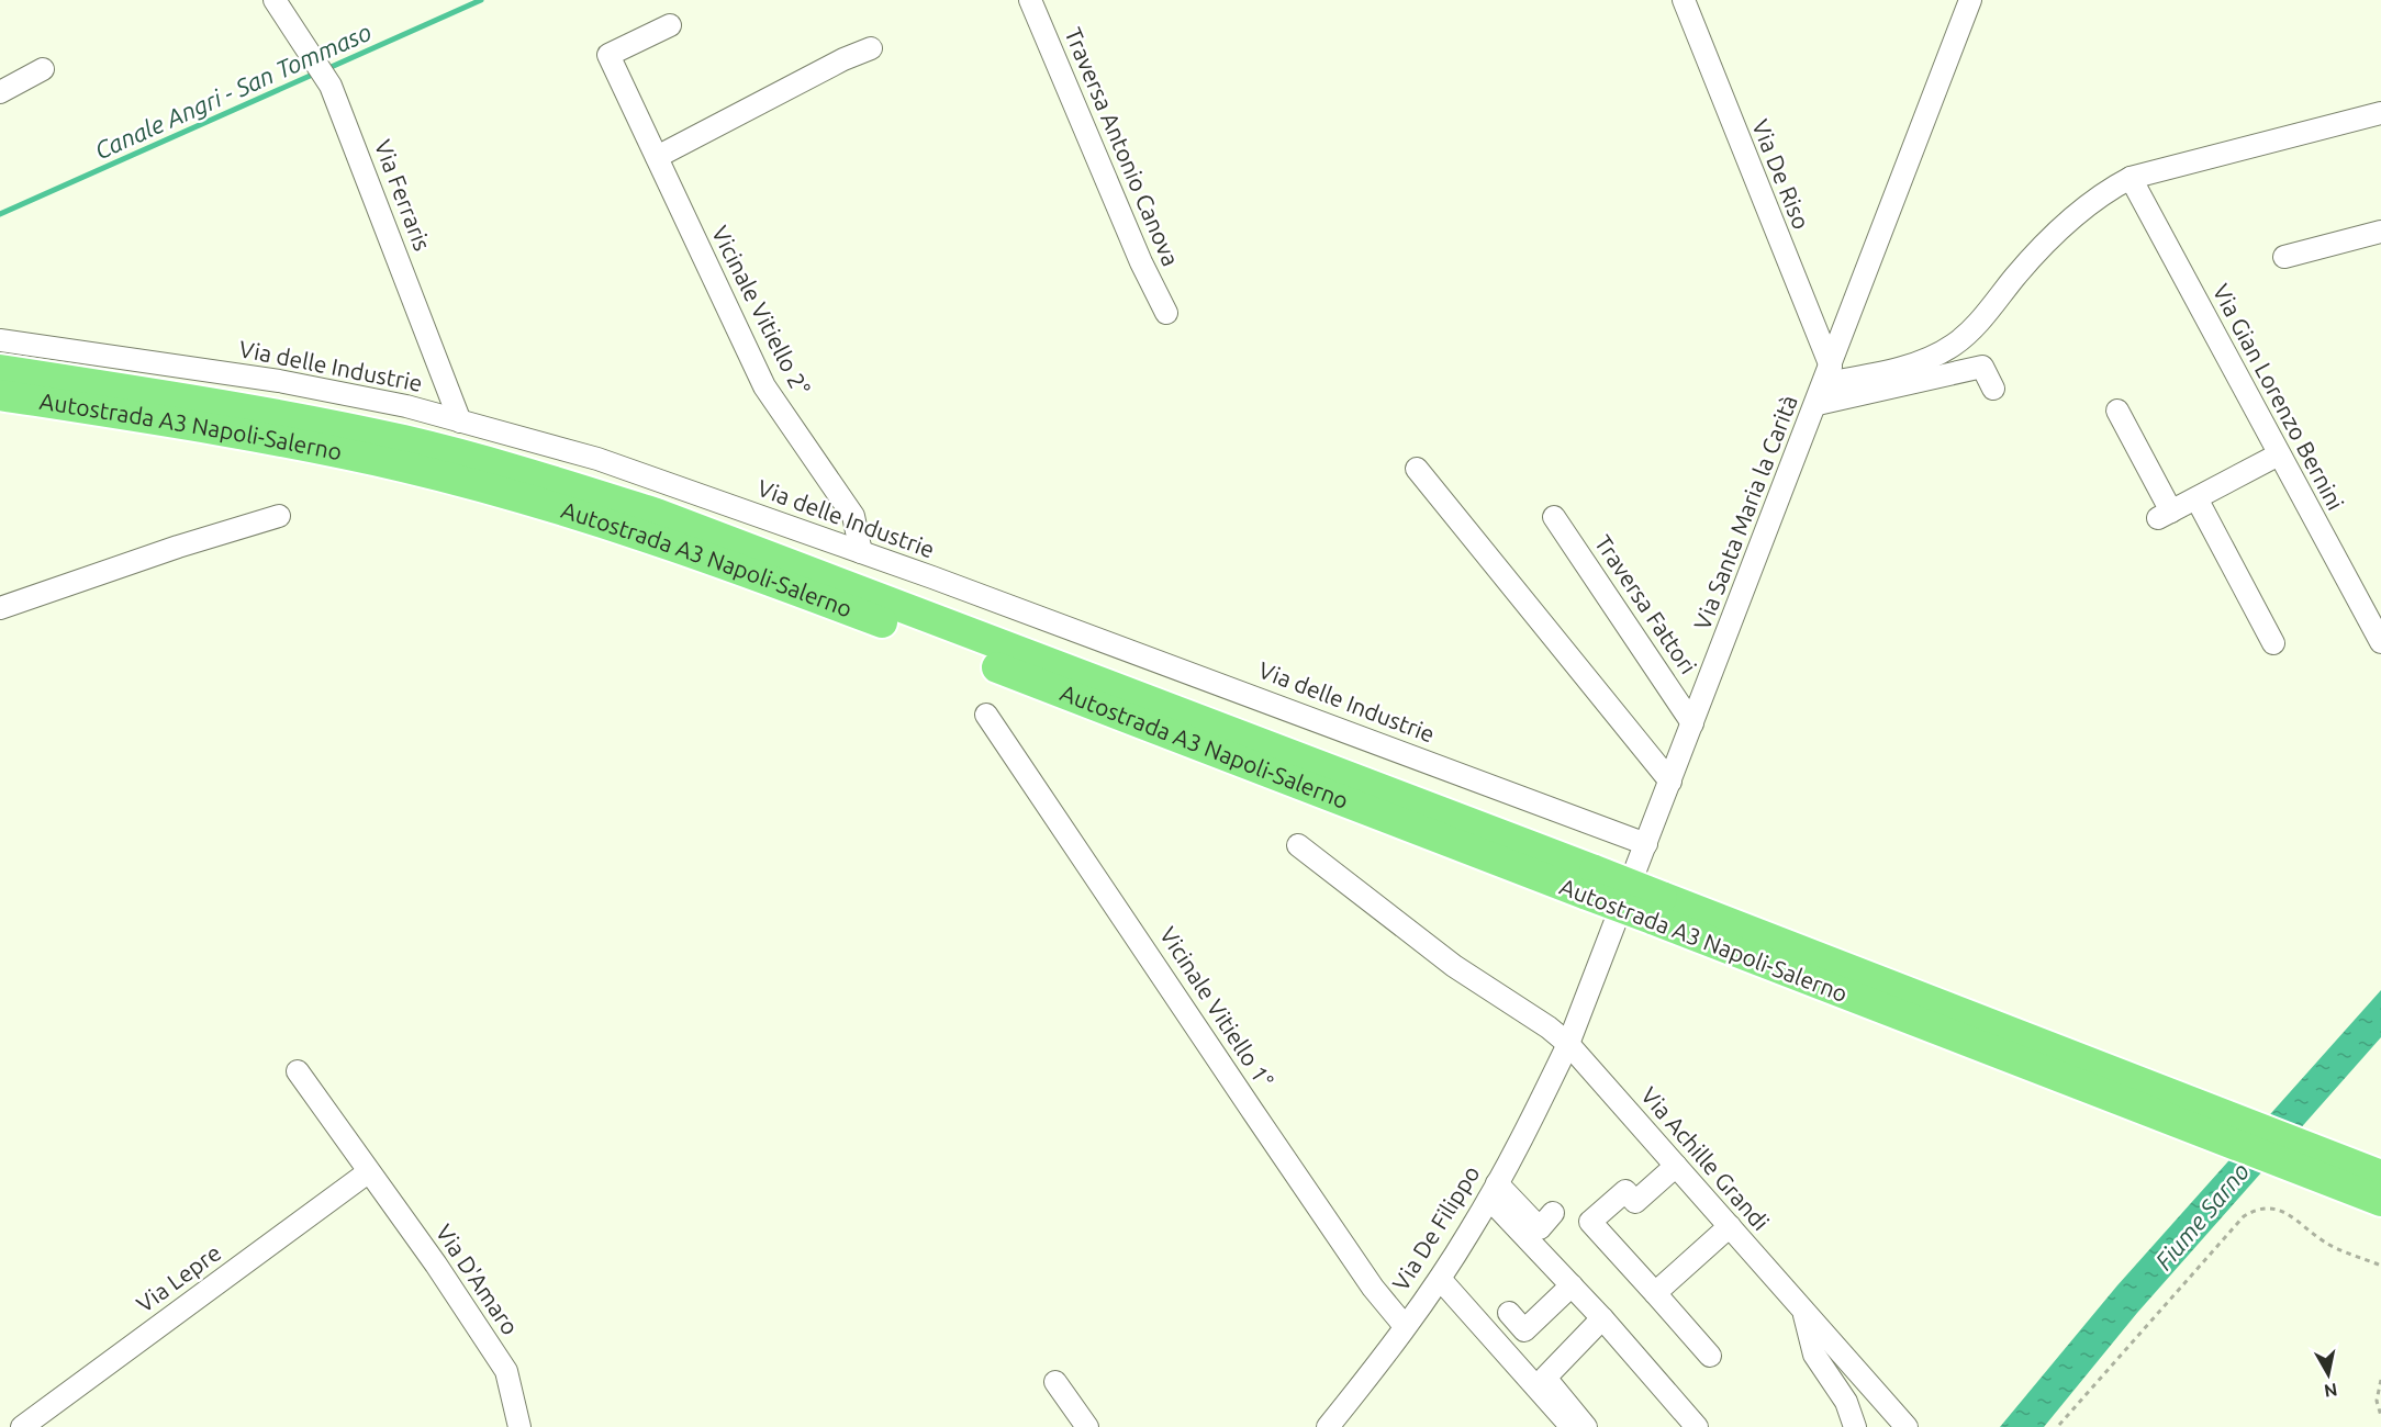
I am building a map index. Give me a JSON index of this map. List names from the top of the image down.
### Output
{
  "streets": {
    "highway": ["Autostrada A3 Napoli-Salerno"],
    "street": [
      "Traversa Antonio Canova",
      "Via De Riso",
      "Via Ferraris",
      "Vicinale Vitiello 2°",
      "Via delle Industrie",
      "Via Gian Lorenzo Bernini",
      "Via Santa Maria la Carità",
      "Traversa Fattori",
      "Vicinale Vitiello 1°",
      "Via Achille Grandi",
      "Via De Filippo",
      "Via Lepre",
      "Via D'Amaro"
    ]
  },
  "crossings": [
    ["Via De Riso", "Via Santa Maria la Carità"],
    ["Via Ferraris", "Via delle Industrie"],
    ["Vicinale Vitiello 2°", "Via delle Industrie"],
    ["Via delle Industrie", "Via Santa Maria la Carità"],
    ["Via Santa Maria la Carità", "Traversa Fattori"],
    ["Via Santa Maria la Carità", "Via Achille Grandi"],
    ["Via Santa Maria la Carità", "Via De Filippo"],
    ["Vicinale Vitiello 1°", "Via De Filippo"],
    ["Via Achille Grandi", "Via De Filippo"],
    ["Via Lepre", "Via D'Amaro"]
  ],
  "water": ["Canale Angri - San Tommaso", "Fiume Sarno"],
  "north": "bottom"
}
